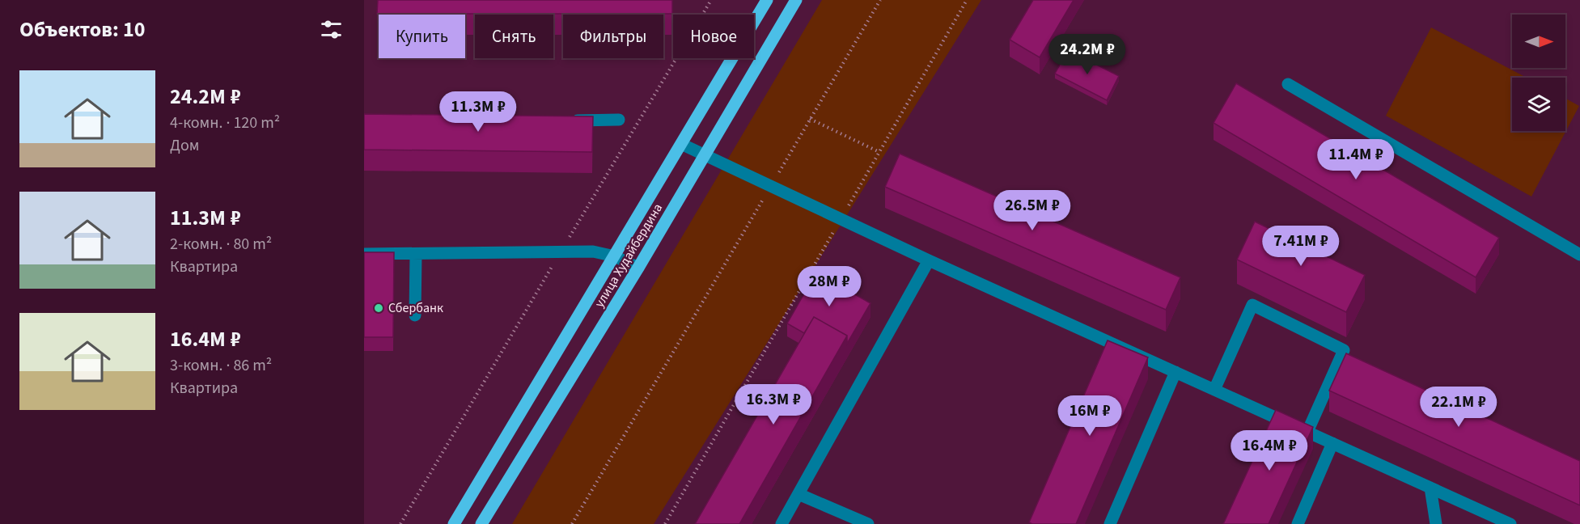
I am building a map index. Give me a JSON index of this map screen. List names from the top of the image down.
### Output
{
  "streets": {
    "main road": ["улица Худайбердина"]
  },
  "places": ["Сбербанк"],
  "north": "right",
  "page": {
    "heading": "Объектов: 10",
    "chip": [
      "Купить",
      "Снять",
      "Фильтры",
      "Новое"
    ],
    "price": [
      "24.2M ₽",
      "11.3M ₽",
      "11.4M ₽",
      "26.5M ₽",
      "7.41M ₽",
      "28M ₽",
      "16.3M ₽",
      "22.1M ₽",
      "16M ₽",
      "16.4M ₽"
    ],
    "list": [
      {
        "name": "24.2M ₽",
        "note": "4-комн. · 120 m² · Дом"
      },
      {
        "name": "11.3M ₽",
        "note": "2-комн. · 80 m² · Квартира"
      },
      {
        "name": "16.4M ₽",
        "note": "3-комн. · 86 m² · Квартира"
      }
    ]
  }
}
